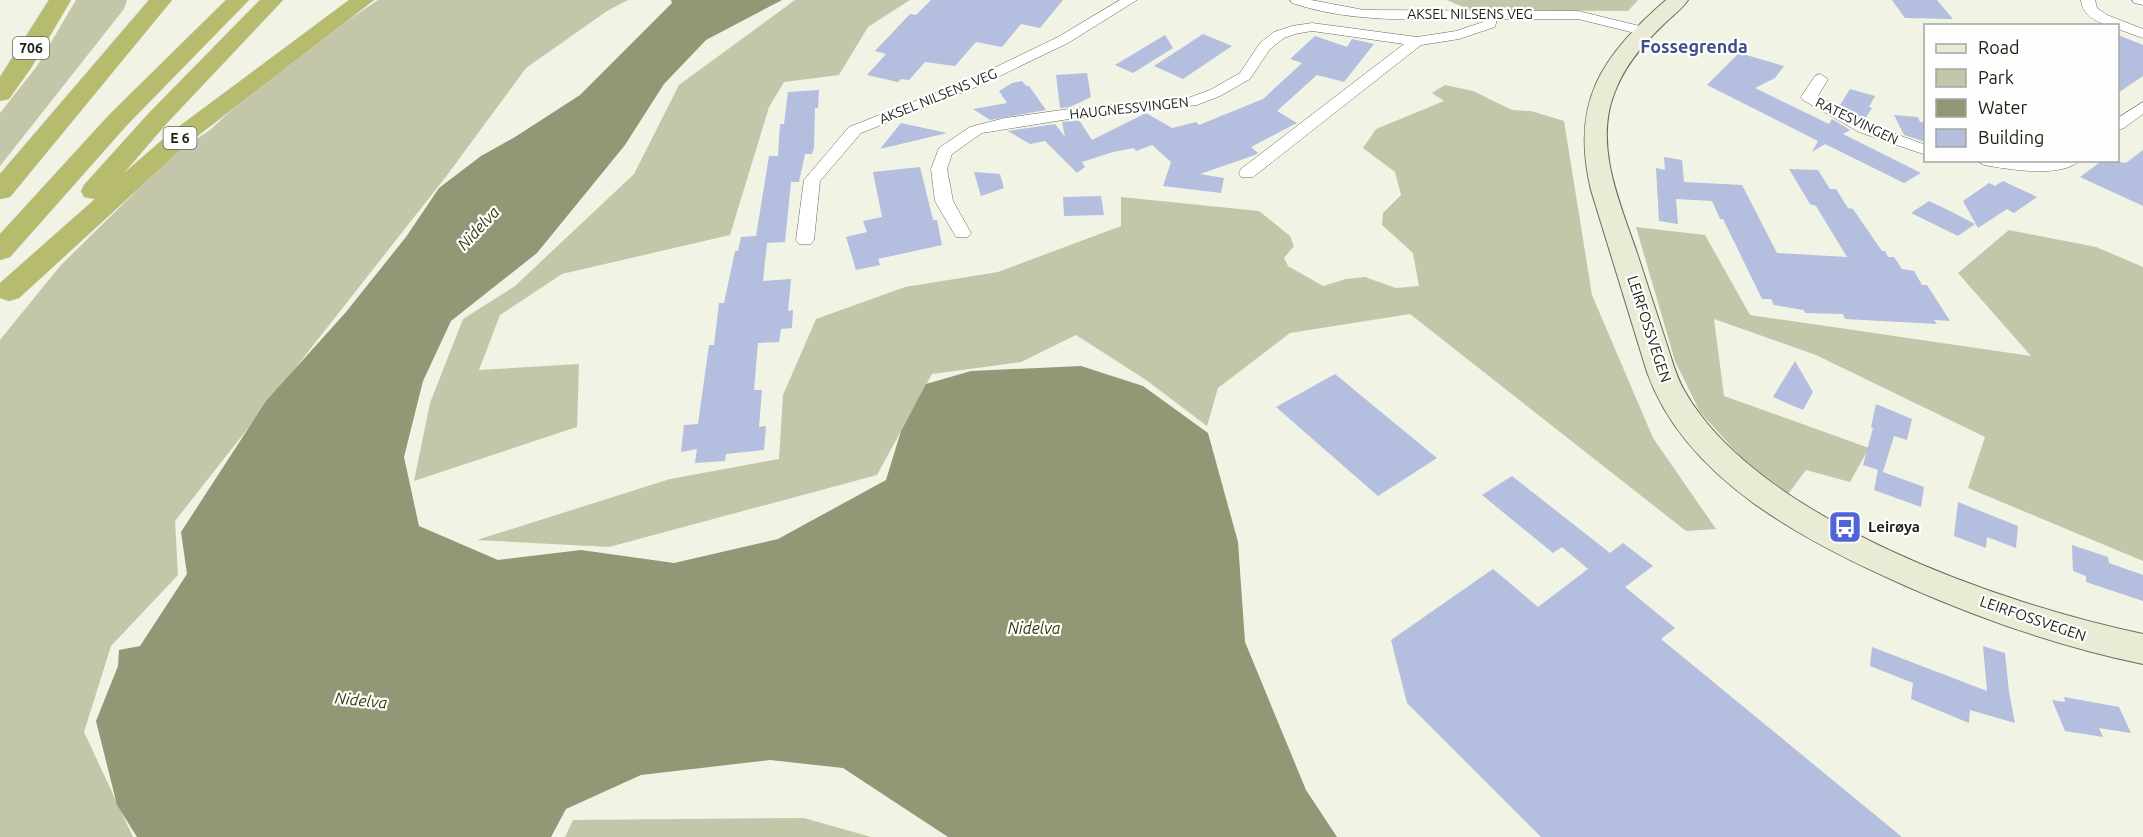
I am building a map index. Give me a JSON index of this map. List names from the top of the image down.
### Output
{
  "streets": {
    "highway": ["706", "E 6"],
    "street": [
      "AKSEL NILSENS VEG",
      "HAUGNESSVINGEN",
      "RATESVINGEN",
      "LEIRFOSSVEGEN"
    ]
  },
  "crossings": [
    ["AKSEL NILSENS VEG", "HAUGNESSVINGEN"],
    ["AKSEL NILSENS VEG", "LEIRFOSSVEGEN"]
  ],
  "districts": ["Fossegrenda"],
  "water": ["Nidelva"],
  "places": {
    "bus stop": ["Leirøya"]
  },
  "legend": [
    "Road",
    "Park",
    "Water",
    "Building"
  ]
}
